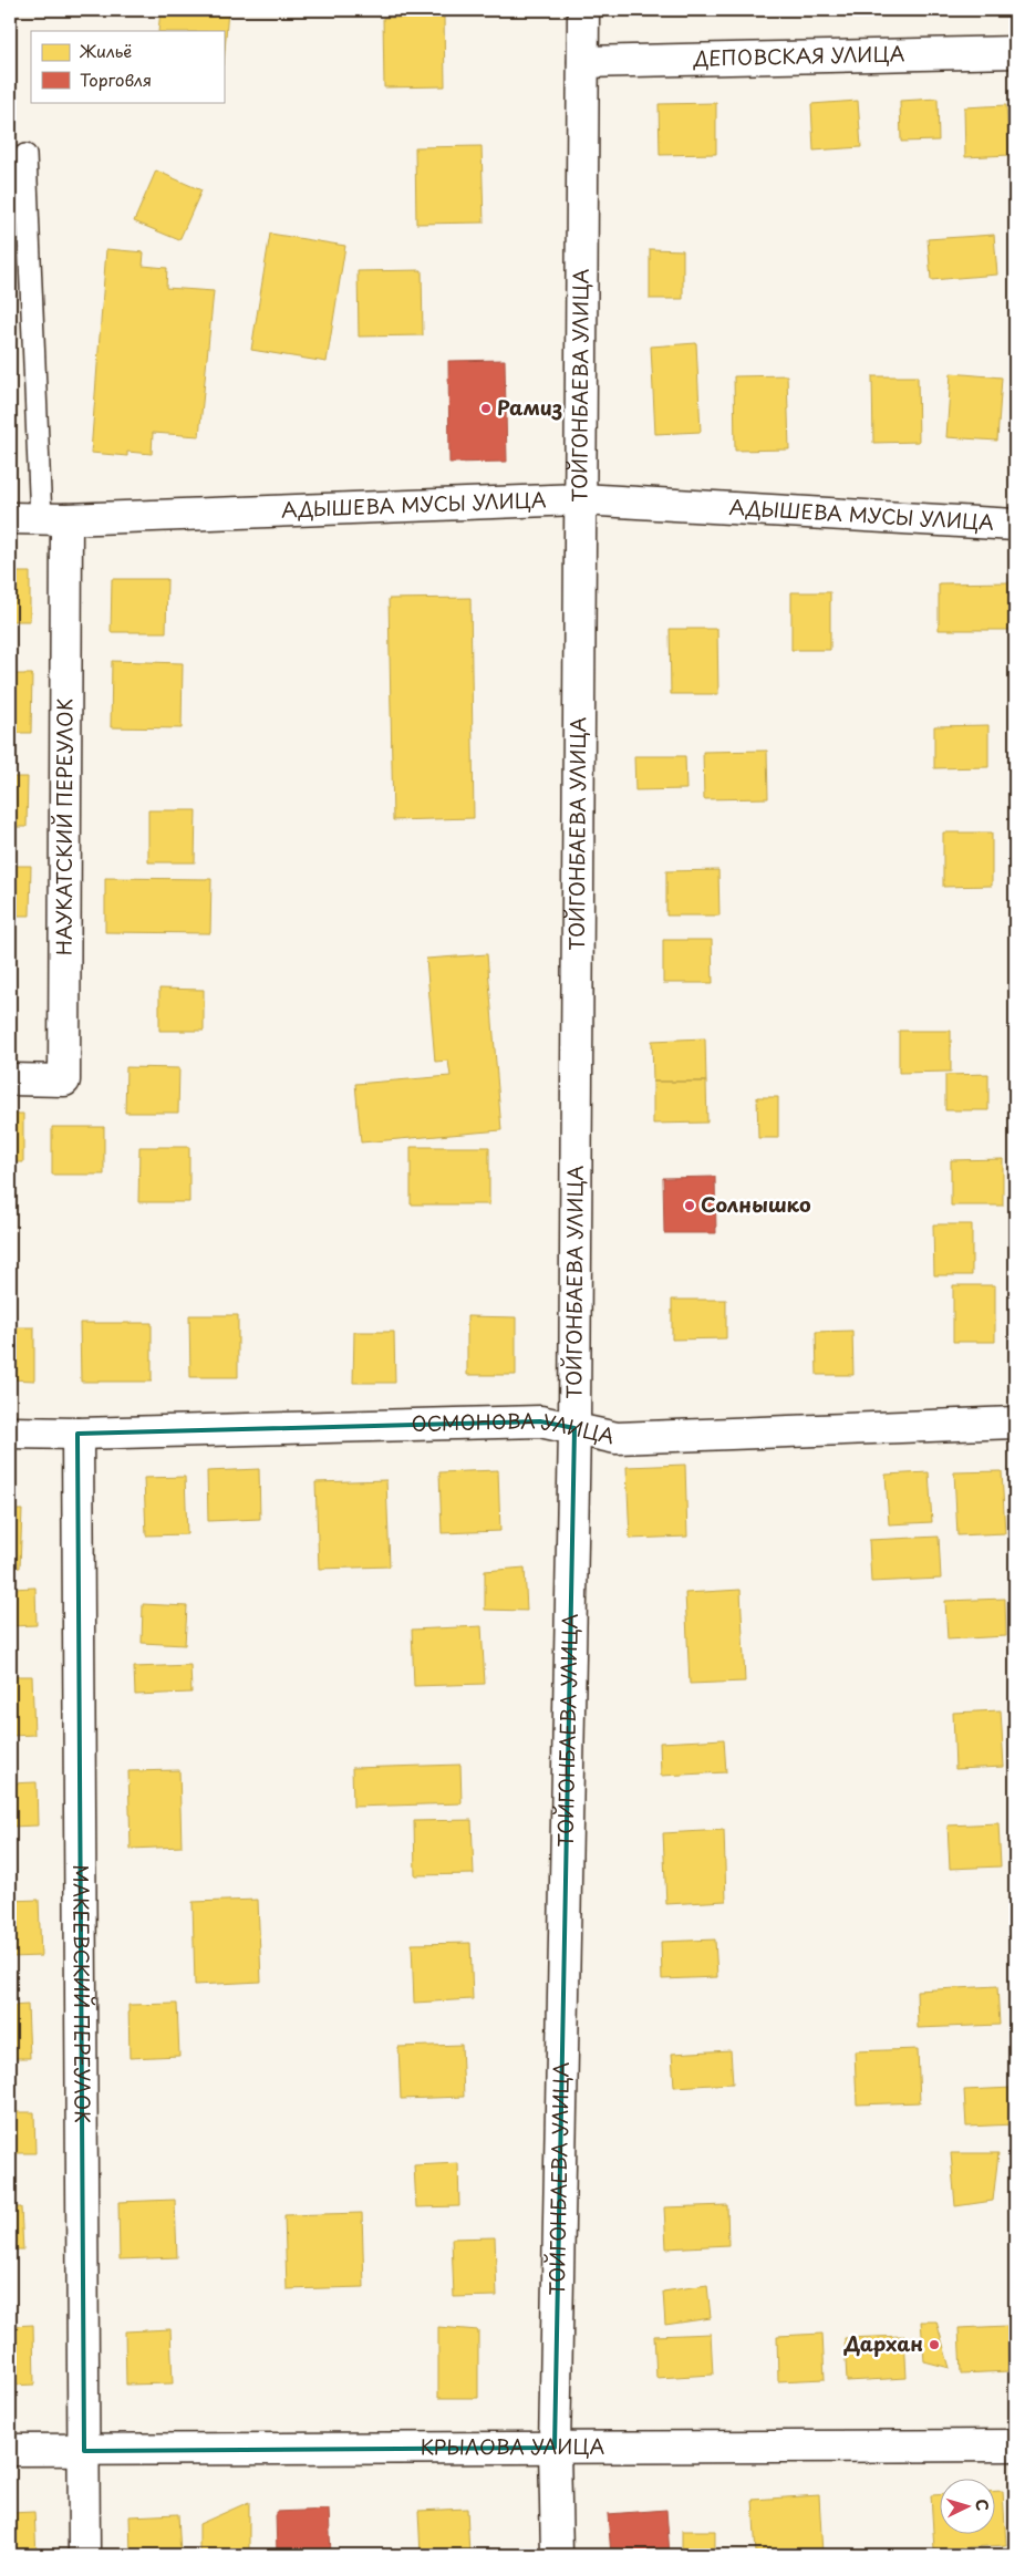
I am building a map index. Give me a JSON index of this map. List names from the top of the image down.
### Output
{
  "streets": {
    "street": [
      "ДЕПОВСКАЯ УЛИЦА",
      "ТОЙГОНБАЕВА УЛИЦА",
      "АДЫШЕВА МУСЫ УЛИЦА",
      "НАУКАТСКИЙ ПЕРЕУЛОК",
      "ОСМОНОВА УЛИЦА",
      "МАКЕЕВСКИЙ ПЕРЕУЛОК",
      "КРЫЛОВА УЛИЦА"
    ]
  },
  "crossings": [
    ["ДЕПОВСКАЯ УЛИЦА", "ТОЙГОНБАЕВА УЛИЦА"],
    ["ТОЙГОНБАЕВА УЛИЦА", "АДЫШЕВА МУСЫ УЛИЦА"],
    ["ТОЙГОНБАЕВА УЛИЦА", "ОСМОНОВА УЛИЦА"],
    ["ТОЙГОНБАЕВА УЛИЦА", "КРЫЛОВА УЛИЦА"],
    ["АДЫШЕВА МУСЫ УЛИЦА", "НАУКАТСКИЙ ПЕРЕУЛОК"],
    ["ОСМОНОВА УЛИЦА", "МАКЕЕВСКИЙ ПЕРЕУЛОК"],
    ["МАКЕЕВСКИЙ ПЕРЕУЛОК", "КРЫЛОВА УЛИЦА"]
  ],
  "places": ["Рамиз", "Солнышко", "Дархан"],
  "legend": ["Жильё", "Торговля"],
  "north": "right"
}
